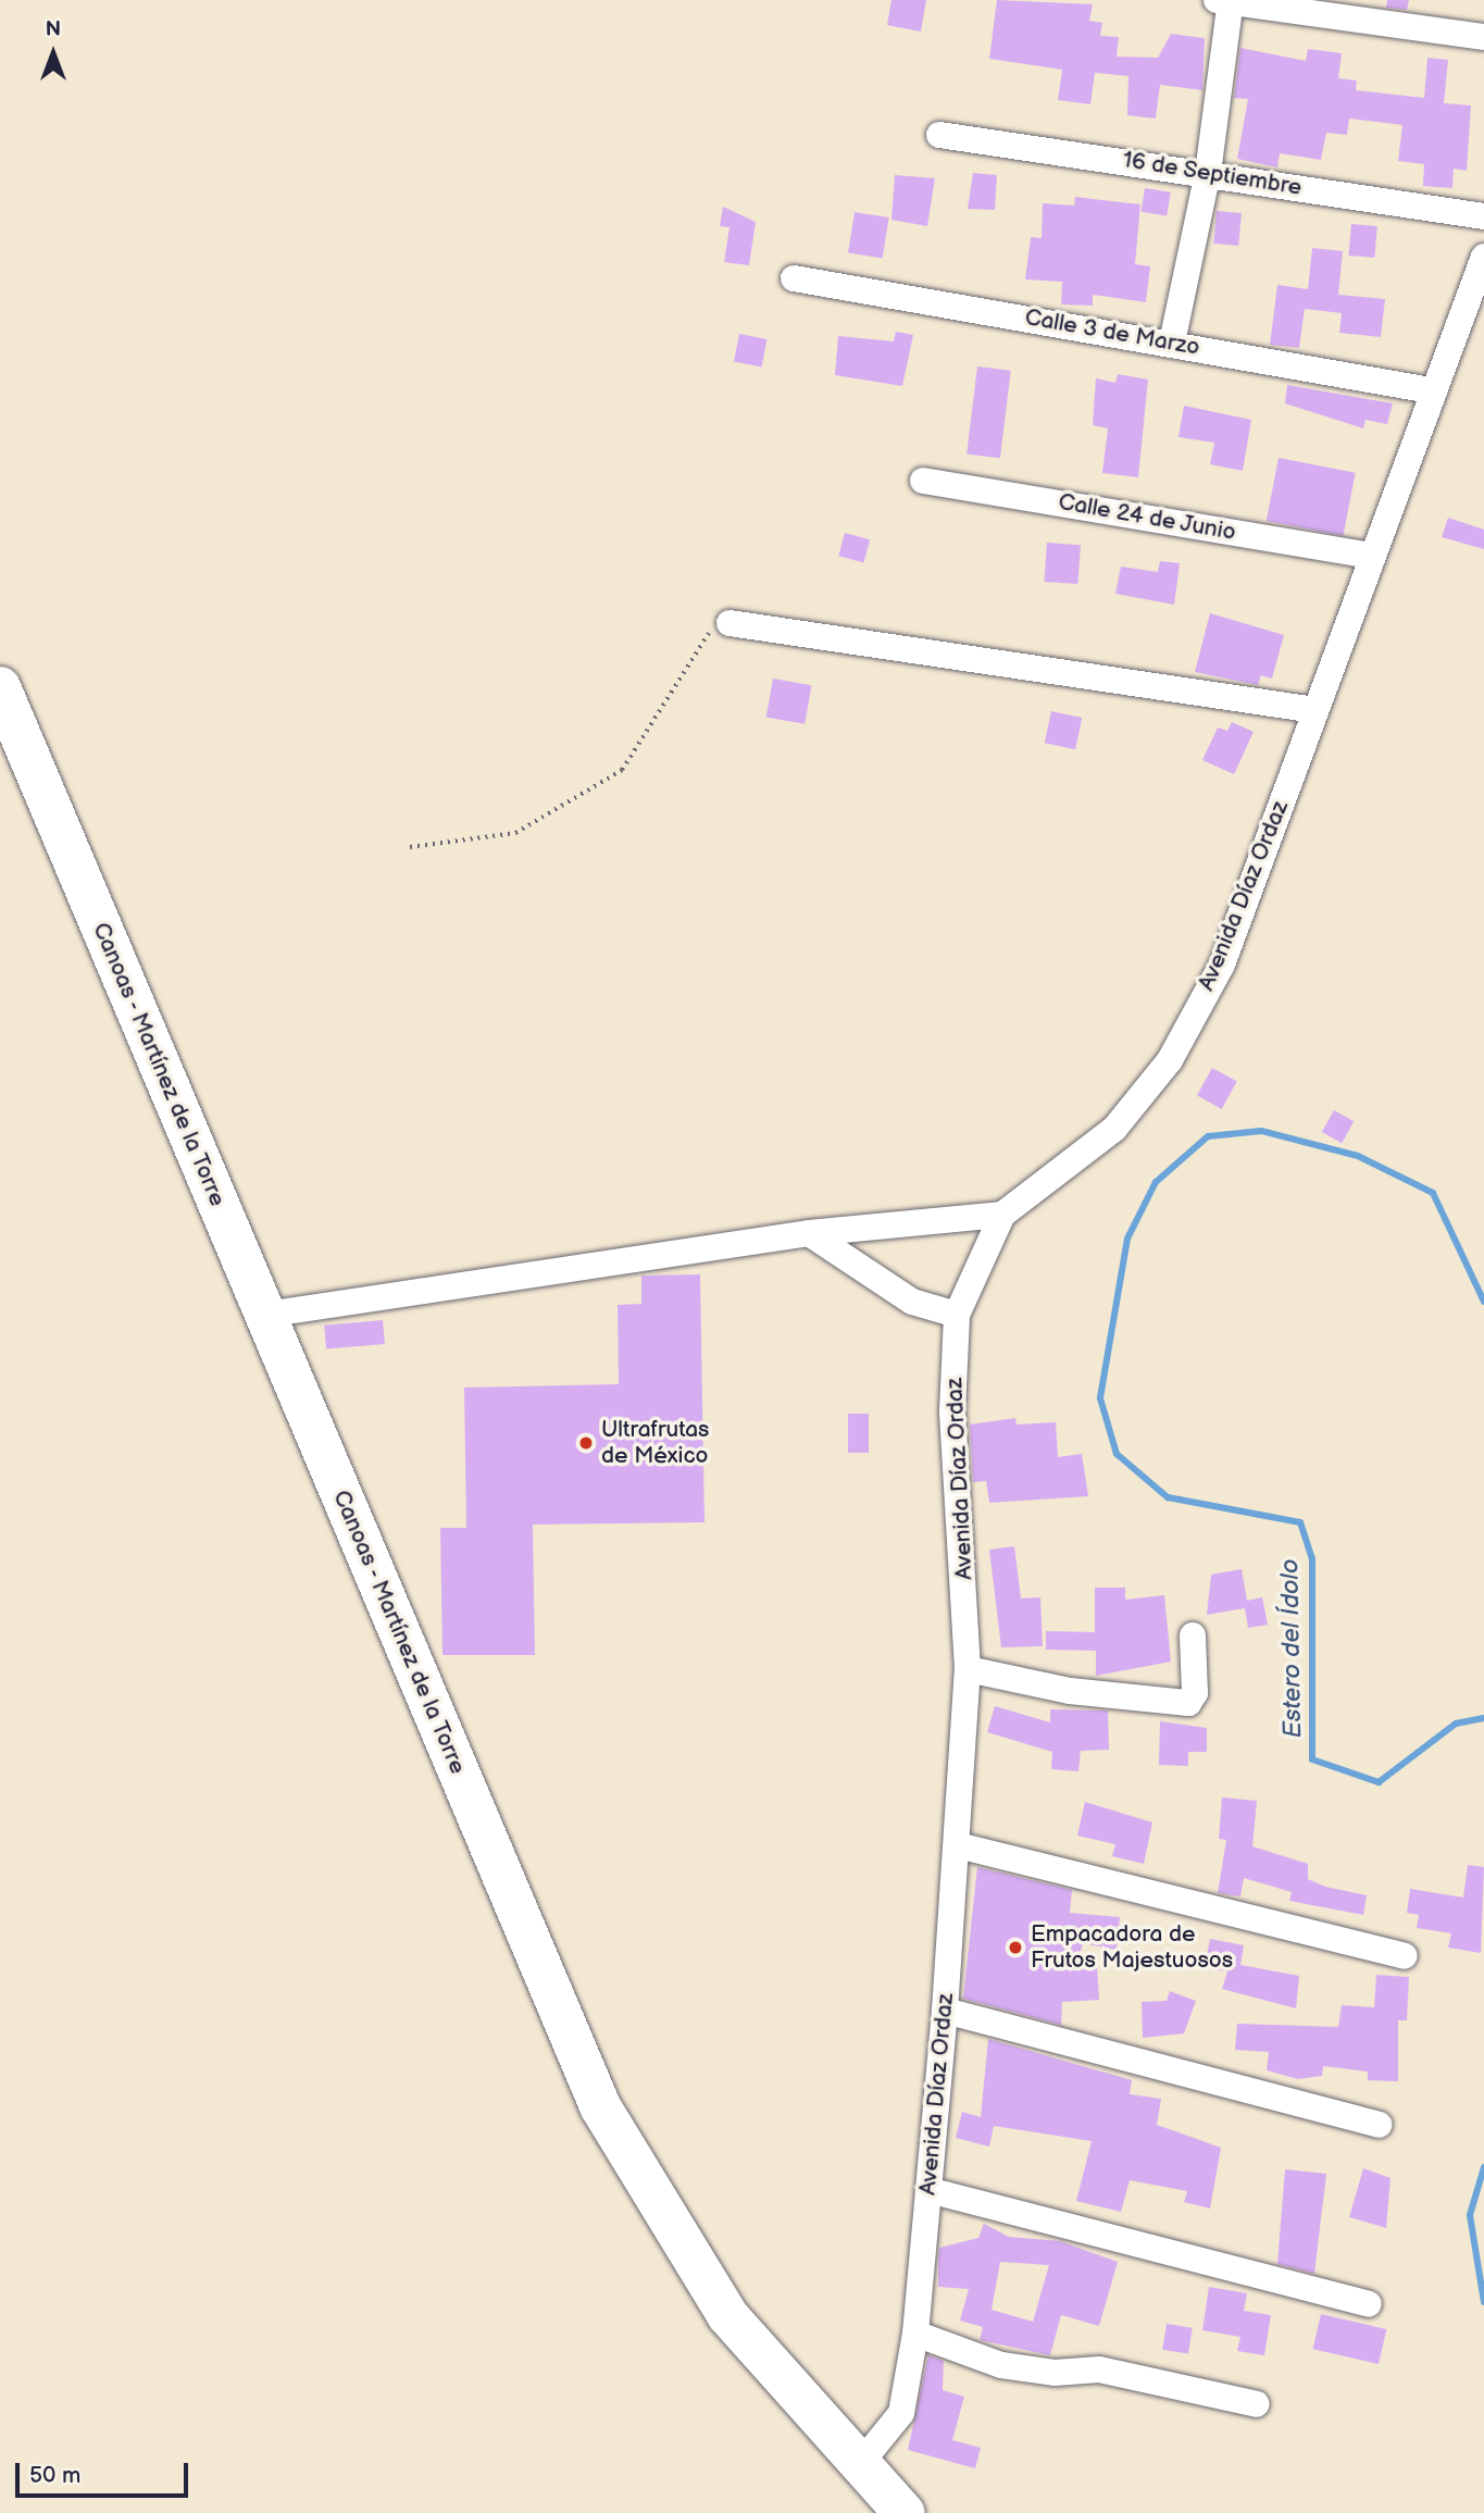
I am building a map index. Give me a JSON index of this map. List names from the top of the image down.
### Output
{
  "streets": {
    "main road": ["Canoas - Martínez de la Torre"],
    "street": [
      "16 de Septiembre",
      "Calle 3 de Marzo",
      "Calle 24 de Junio",
      "Avenida Díaz Ordaz"
    ]
  },
  "crossings": [
    ["Calle 3 de Marzo", "Avenida Díaz Ordaz"],
    ["Calle 24 de Junio", "Avenida Díaz Ordaz"],
    ["Avenida Díaz Ordaz", "Canoas - Martínez de la Torre"]
  ],
  "water": ["Estero del Ídolo"],
  "places": ["Ultrafrutas de México", "Empacadora de Frutos Majestuosos"],
  "scale_bar": "50 m",
  "north": "top"
}
